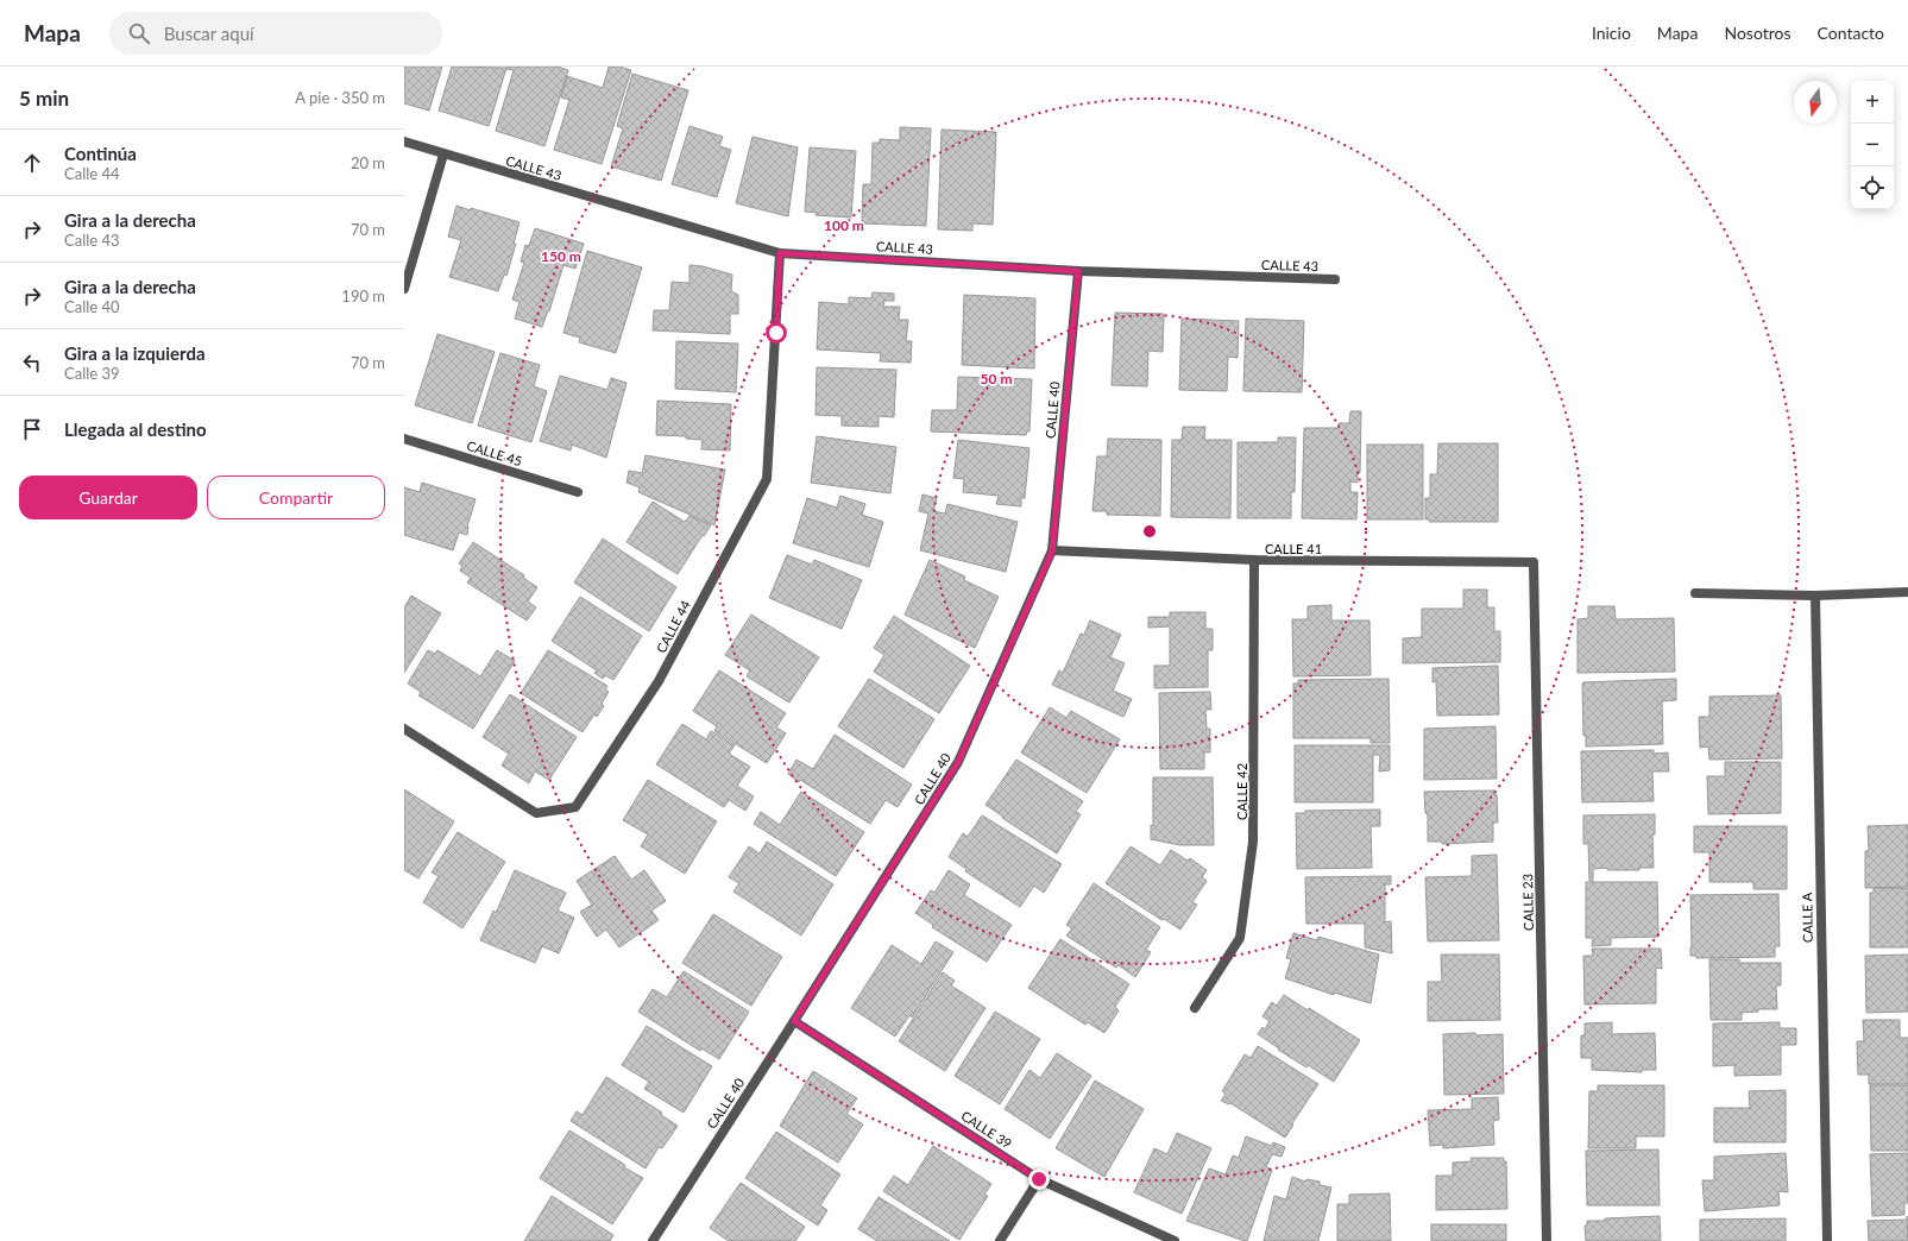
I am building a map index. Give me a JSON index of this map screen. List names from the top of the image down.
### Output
{
  "streets": {
    "street": [
      "CALLE 43",
      "CALLE 40",
      "CALLE 45",
      "CALLE 41",
      "CALLE 44",
      "CALLE 42",
      "CALLE 23",
      "CALLE A",
      "CALLE 39"
    ]
  },
  "crossings": [
    ["CALLE 43", "CALLE 40"],
    ["CALLE 43", "CALLE 44"],
    ["CALLE 40", "CALLE 41"],
    ["CALLE 40", "CALLE 39"],
    ["CALLE 41", "CALLE 42"],
    ["CALLE 41", "CALLE 23"]
  ],
  "north": "bottom",
  "page": {
    "header": "Mapa",
    "search": "Buscar aquí",
    "nav": [
      "Inicio",
      "Mapa",
      "Nosotros",
      "Contacto"
    ],
    "heading": ["5 min", "A pie · 350 m"],
    "map_buttons": ["+", "−"],
    "list": [
      ["Continúa", "Calle 44", "20 m"],
      ["Gira a la derecha", "Calle 43", "70 m"],
      ["Gira a la derecha", "Calle 40", "190 m"],
      ["Gira a la izquierda", "Calle 39", "70 m"],
      "Llegada al destino"
    ],
    "buttons": ["Guardar", "Compartir"]
  },
  "rings": ["100 m", "150 m", "50 m"]
}
